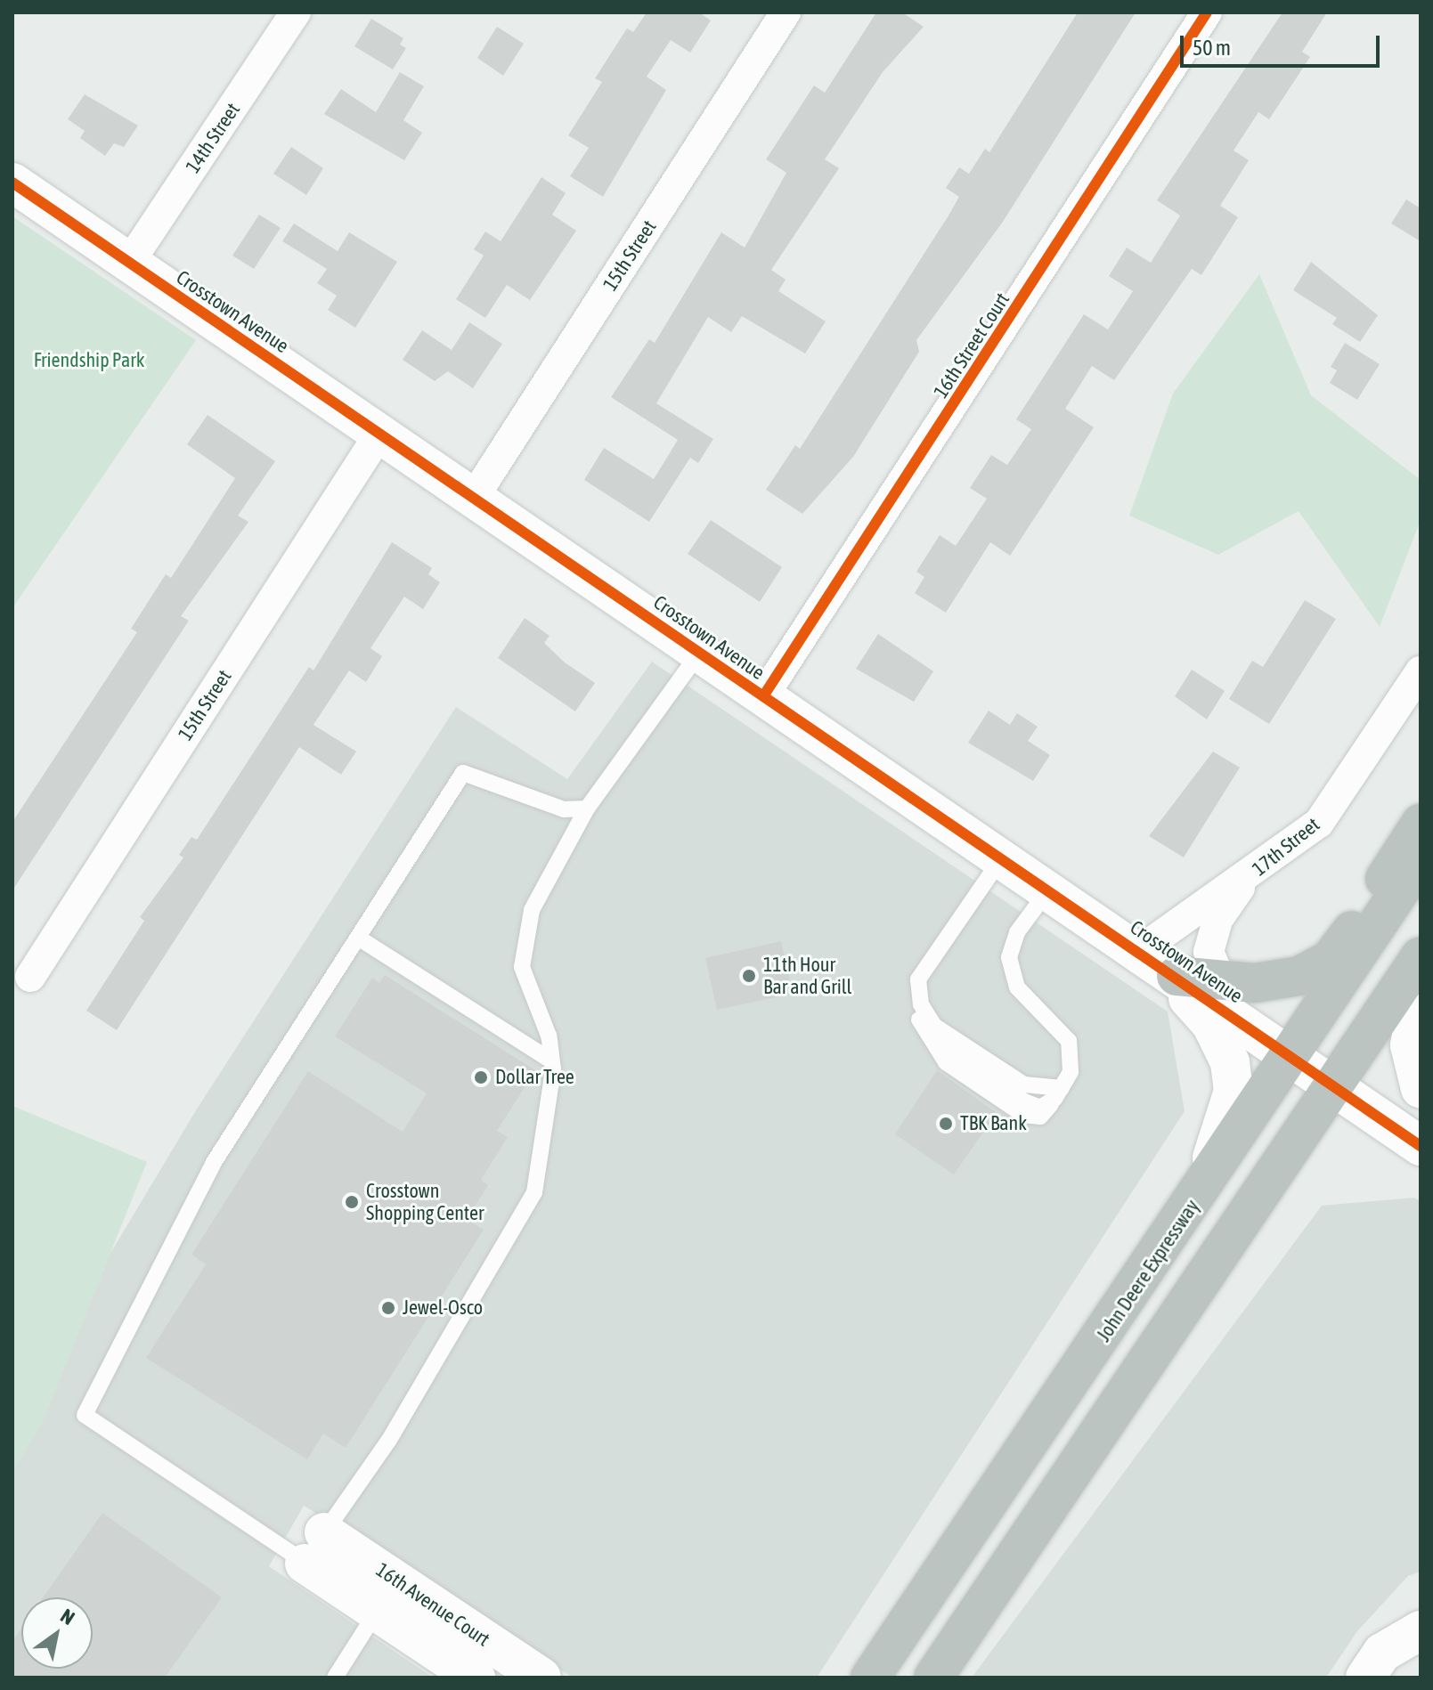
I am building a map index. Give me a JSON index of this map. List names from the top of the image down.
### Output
{
  "streets": {
    "highway": ["John Deere Expressway"],
    "street": [
      "14th Street",
      "15th Street",
      "Crosstown Avenue",
      "16th Street Court",
      "17th Street",
      "16th Avenue Court"
    ]
  },
  "crossings": [
    ["14th Street", "Crosstown Avenue"],
    ["15th Street", "Crosstown Avenue"],
    ["Crosstown Avenue", "16th Street Court"],
    ["Crosstown Avenue", "17th Street"],
    ["Crosstown Avenue", "John Deere Expressway"]
  ],
  "parks": ["Friendship Park"],
  "places": [
    "11th Hour Bar and Grill",
    "Dollar Tree",
    "TBK Bank",
    "Crosstown Shopping Center",
    "Jewel-Osco"
  ],
  "scale_bar": "50 m",
  "north": "top right"
}
